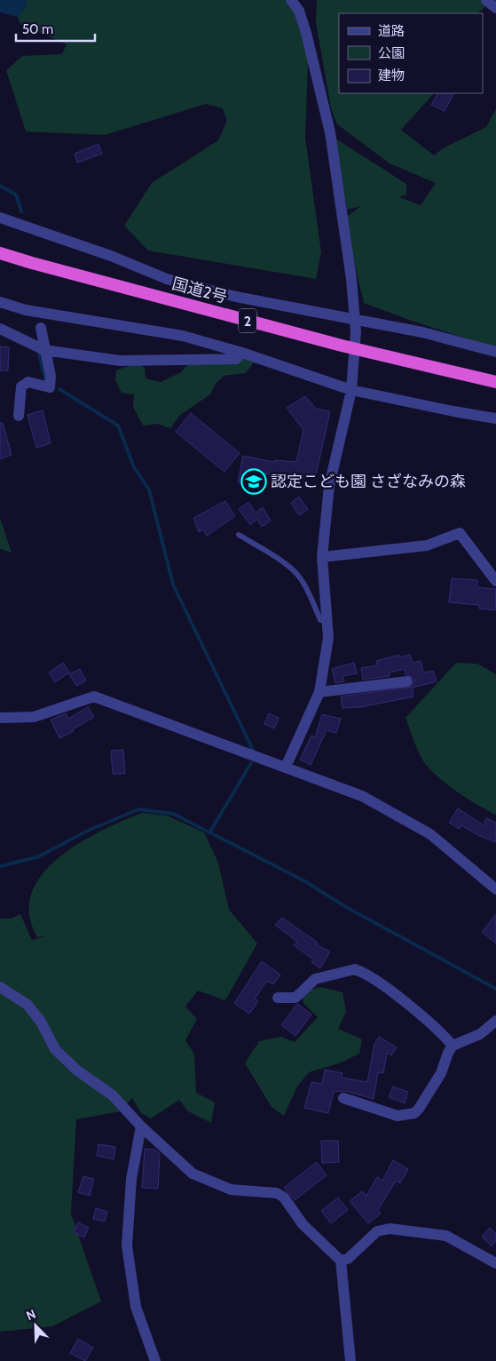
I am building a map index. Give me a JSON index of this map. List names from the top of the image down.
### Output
{
  "streets": {
    "highway": ["国道2号", "2"]
  },
  "places": {
    "school or university": ["認定こども園 さざなみの森"]
  },
  "legend": ["道路", "公園", "建物"],
  "scale_bar": "50 m",
  "north": "top left"
}
